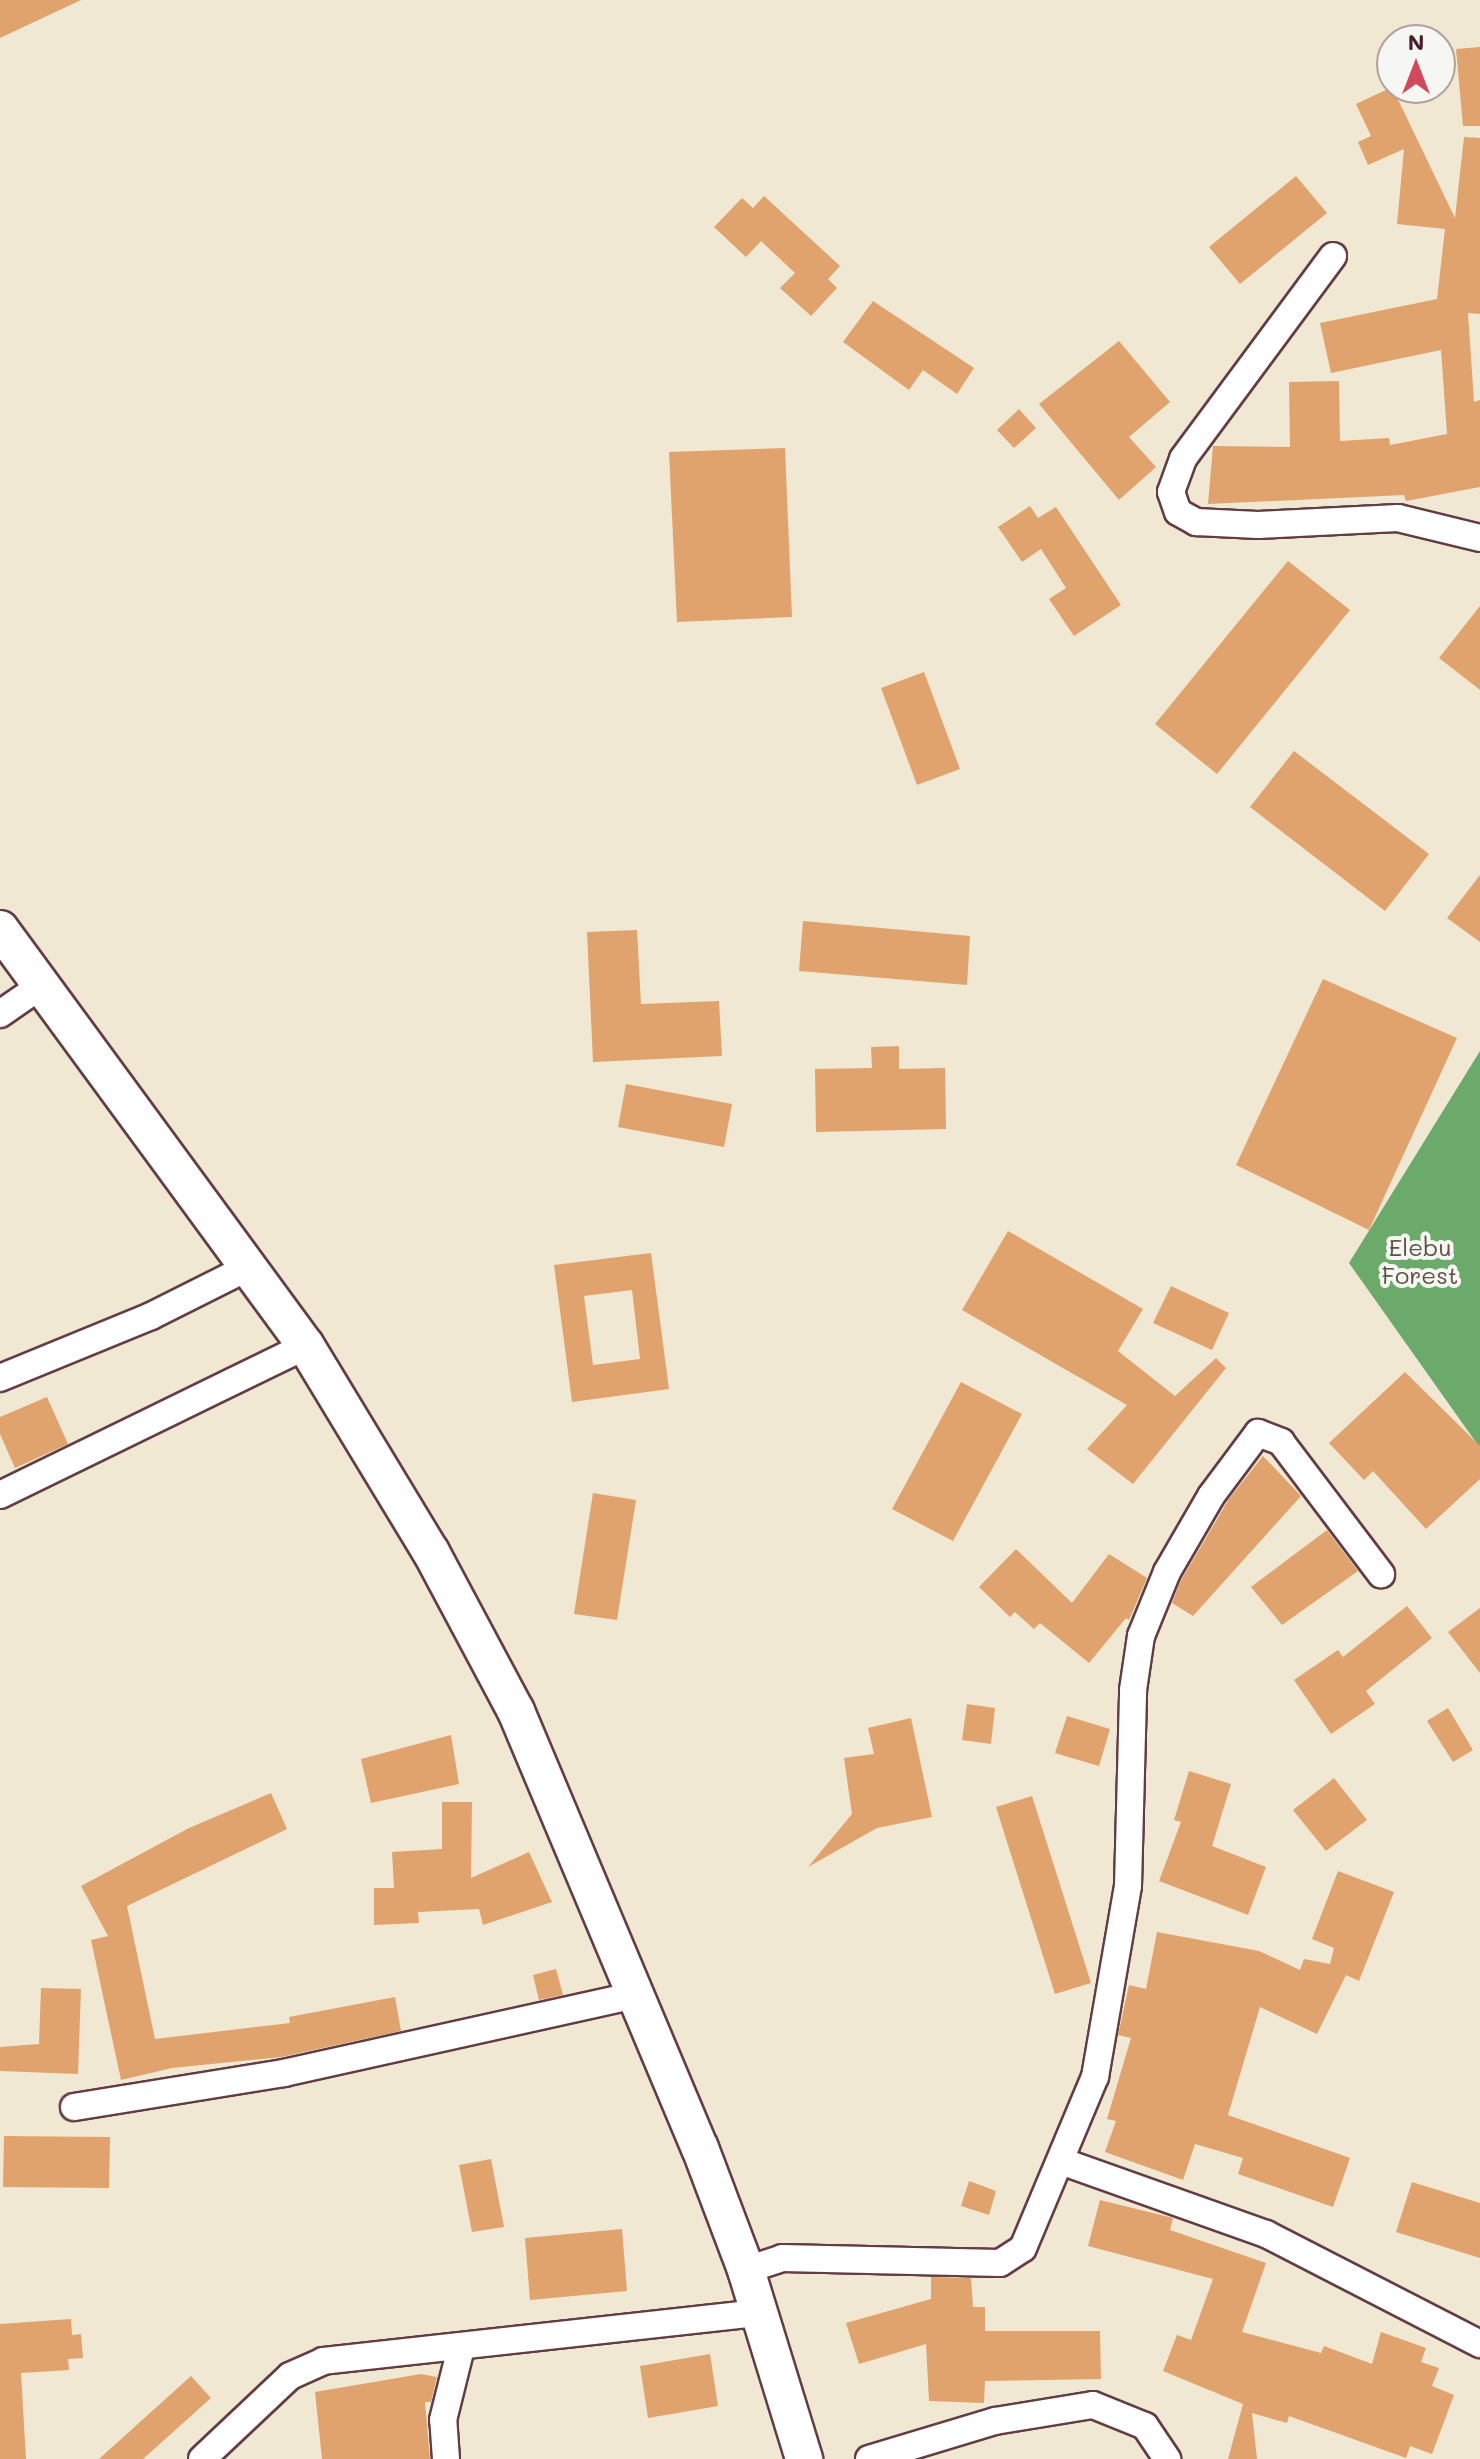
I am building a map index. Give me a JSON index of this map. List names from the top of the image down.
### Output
{
  "parks": ["Elebu Forest"],
  "north": "top"
}
